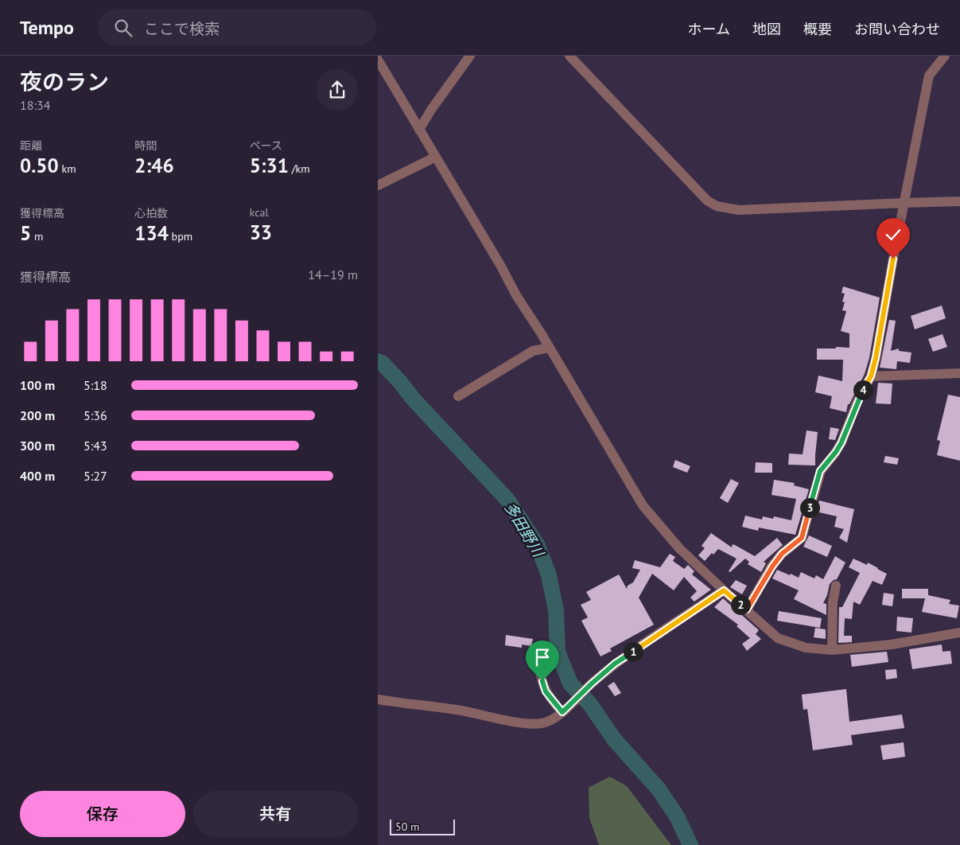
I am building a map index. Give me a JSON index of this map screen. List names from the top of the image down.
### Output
{
  "water": ["多田野川"],
  "scale_bar": "50 m",
  "page": {
    "header": "Tempo",
    "search": "ここで検索",
    "nav": [
      "ホーム",
      "地図",
      "概要",
      "お問い合わせ"
    ],
    "heading": ["夜のラン", "18:34"],
    "stats": [
      ["距離", "0.50 km"],
      ["時間", "2:46"],
      ["ペース", "5:31 /km"],
      ["獲得標高", "5 m"],
      ["心拍数", "134 bpm"],
      ["kcal", "33"]
    ],
    "chart": ["獲得標高", "14–19 m"],
    "list": [
      {
        "name": "100 m",
        "note": "5:18"
      },
      {
        "name": "200 m",
        "note": "5:36"
      },
      {
        "name": "300 m",
        "note": "5:43"
      },
      {
        "name": "400 m",
        "note": "5:27"
      }
    ],
    "pins": [
      "4",
      "3",
      "2",
      "1"
    ],
    "buttons": ["保存", "共有"],
    "scale": "50 m"
  }
}
